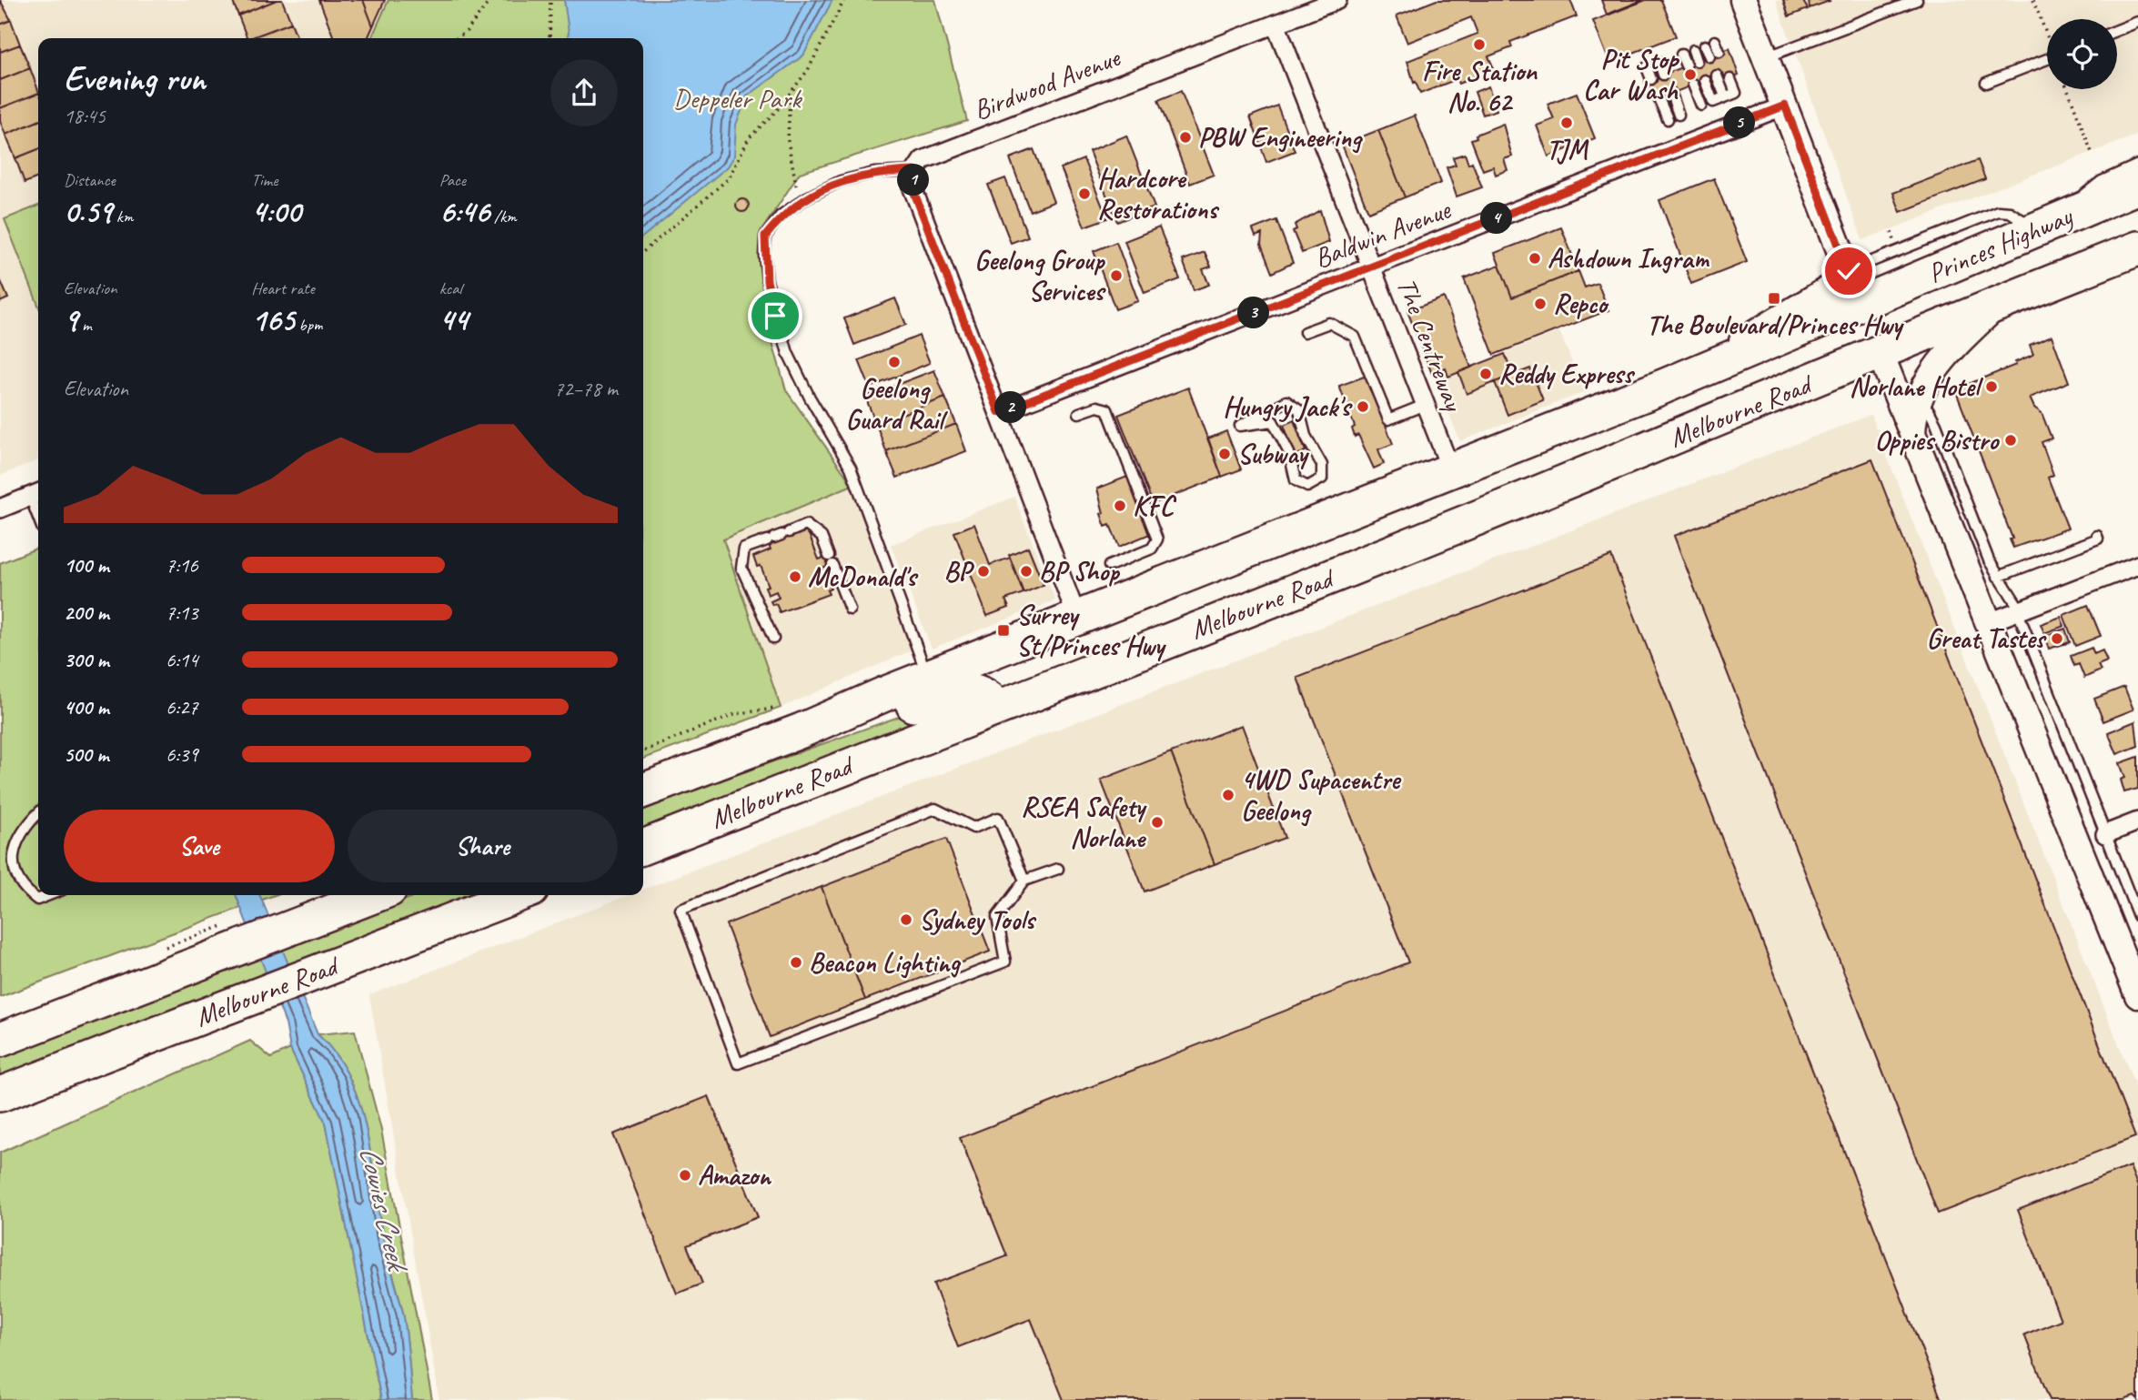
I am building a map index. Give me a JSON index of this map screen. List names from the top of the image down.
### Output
{
  "streets": {
    "highway": ["Princes Highway", "Melbourne Road"],
    "street": ["Birdwood Avenue", "Baldwin Avenue", "The Centreway"]
  },
  "crossings": [
    ["Birdwood Avenue", "The Centreway"],
    ["Baldwin Avenue", "The Centreway"],
    ["Princes Highway", "Melbourne Road"],
    ["The Centreway", "Melbourne Road"]
  ],
  "water": ["Cowies Creek"],
  "parks": ["Deppeler Park"],
  "places": {
    "other": [
      "Fire Station No. 62",
      "Pit Stop Car Wash",
      "TJM",
      "PBW Engineering",
      "Hardcore Restorations",
      "Ashdown Ingram",
      "Geelong Group Services",
      "Repco",
      "Geelong Guard Rail",
      "Reddy Express",
      "Norlane Hotel",
      "Hungry Jack's",
      "Oppies Bistro",
      "Subway",
      "KFC",
      "BP",
      "BP Shop",
      "McDonald's",
      "Great Tastes",
      "4WD Supacentre Geelong",
      "RSEA Safety Norlane",
      "Sydney Tools",
      "Beacon Lighting",
      "Amazon"
    ],
    "transit": ["The Boulevard/Princes Hwy", "Surrey St/Princes Hwy"]
  },
  "page": {
    "heading": ["Evening run", "18:45"],
    "pins": [
      "5",
      "1",
      "4",
      "3",
      "2"
    ],
    "stats": [
      ["Distance", "0.59 km"],
      ["Time", "4:00"],
      ["Pace", "6:46 /km"],
      ["Elevation", "9 m"],
      ["Heart rate", "165 bpm"],
      ["kcal", "44"]
    ],
    "chart": ["Elevation", "72–78 m"],
    "list": [
      {
        "name": "100 m",
        "note": "7:16"
      },
      {
        "name": "200 m",
        "note": "7:13"
      },
      {
        "name": "300 m",
        "note": "6:14"
      },
      {
        "name": "400 m",
        "note": "6:27"
      },
      {
        "name": "500 m",
        "note": "6:39"
      }
    ],
    "buttons": ["Save", "Share"]
  }
}
